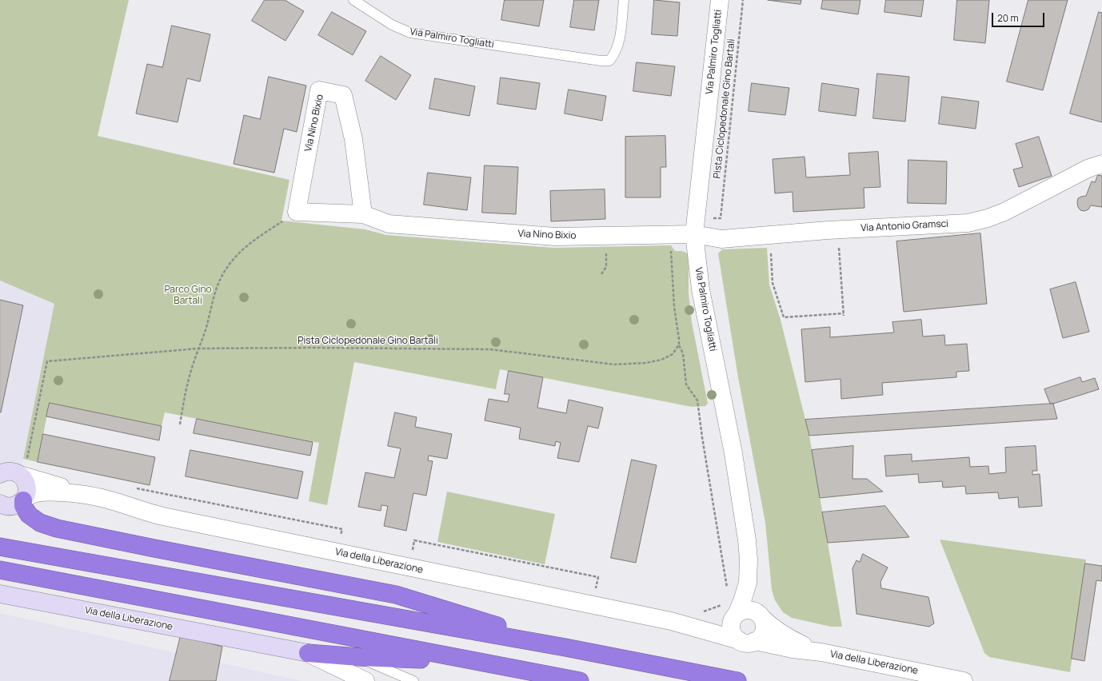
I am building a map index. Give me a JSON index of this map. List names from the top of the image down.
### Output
{
  "streets": {
    "main road": ["Via della Liberazione"],
    "street": ["Via Palmiro Togliatti", "Via Nino Bixio", "Via Antonio Gramsci"],
    "path": ["Pista Ciclopedonale Gino Bartali"]
  },
  "crossings": [
    ["Via Palmiro Togliatti", "Via Nino Bixio"],
    ["Via Palmiro Togliatti", "Via Antonio Gramsci"],
    ["Via Palmiro Togliatti", "Via della Liberazione"],
    ["Pista Ciclopedonale Gino Bartali", "Via della Liberazione"],
    ["Via Nino Bixio", "Via Antonio Gramsci"]
  ],
  "parks": ["Parco Gino Bartali"],
  "scale_bar": "20 m"
}
